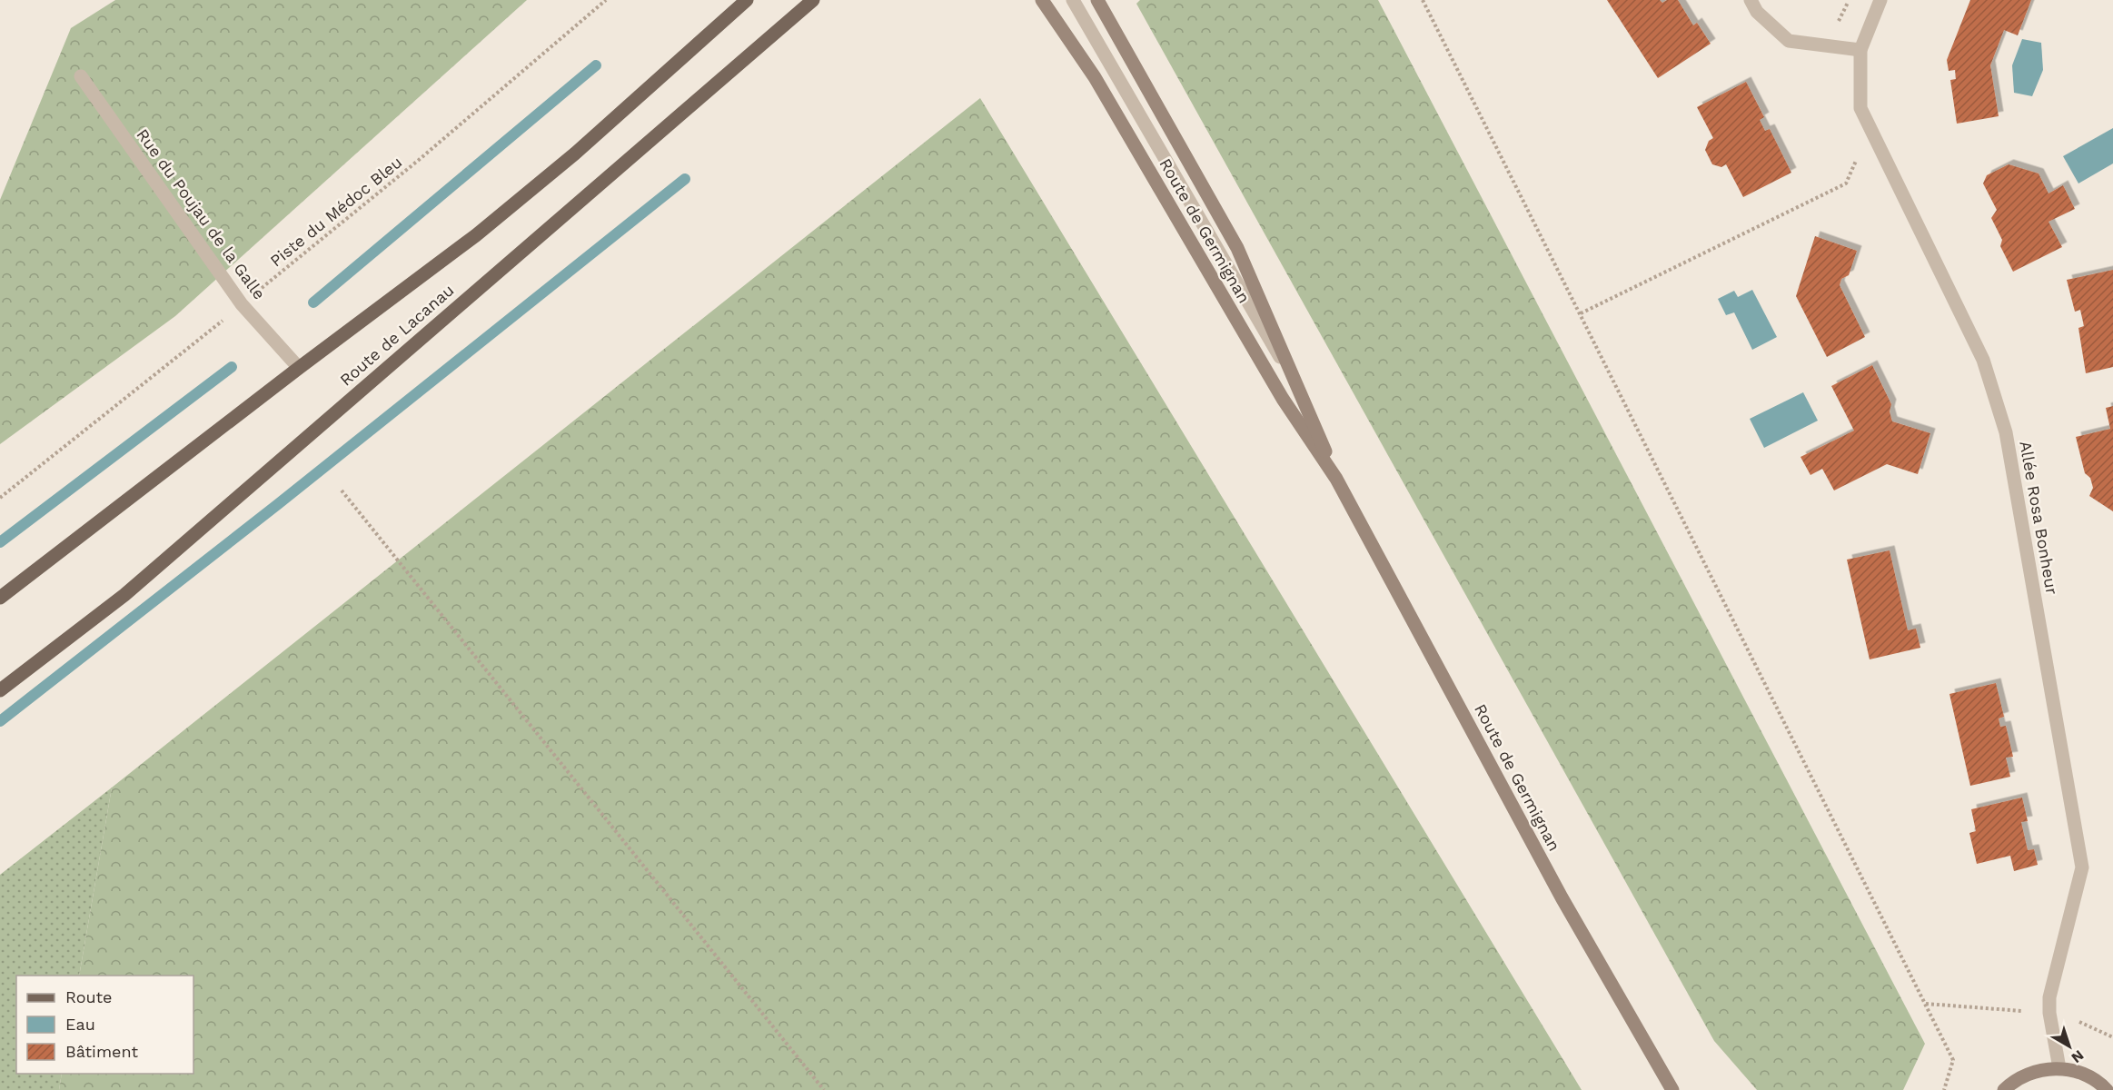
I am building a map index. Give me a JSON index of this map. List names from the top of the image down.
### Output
{
  "streets": {
    "main road": ["Route de Lacanau"],
    "street": ["Rue du Poujau de la Galle", "Route de Germignan", "Allée Rosa Bonheur"],
    "path": ["Piste du Médoc Bleu"]
  },
  "crossings": [
    ["Piste du Médoc Bleu", "Rue du Poujau de la Galle"],
    ["Rue du Poujau de la Galle", "Route de Lacanau"]
  ],
  "legend": ["Route", "Eau", "Bâtiment"],
  "north": "bottom right"
}
